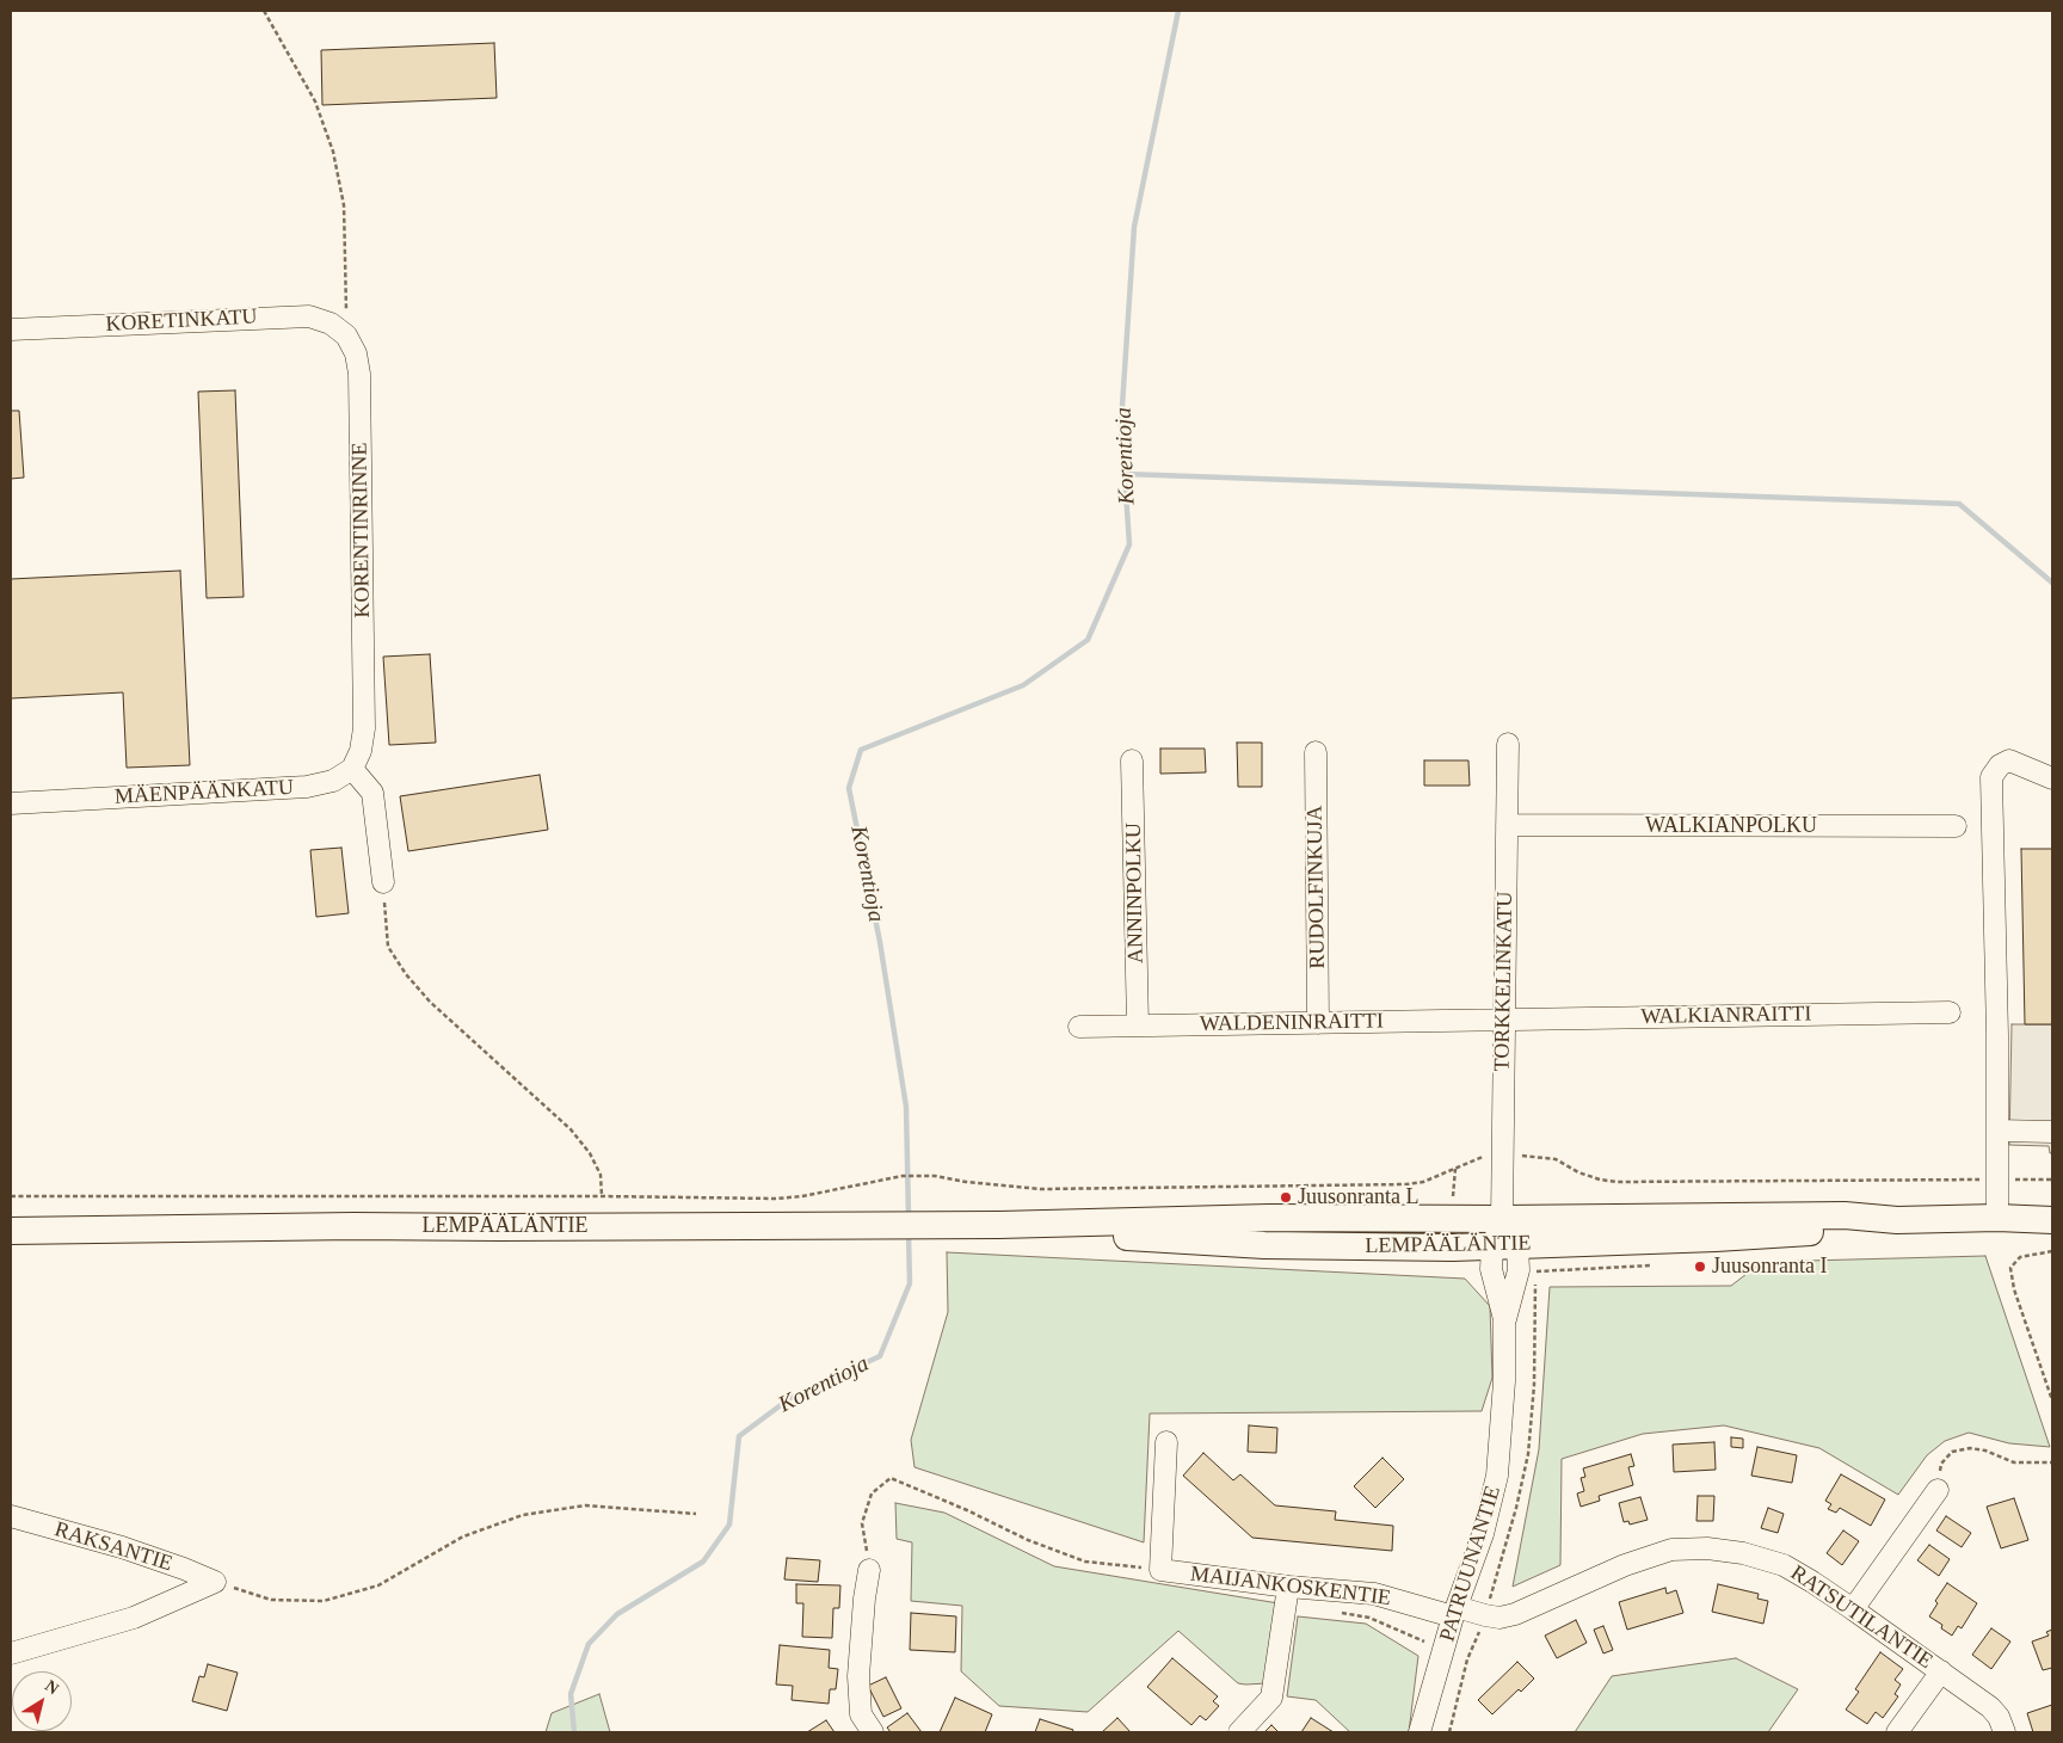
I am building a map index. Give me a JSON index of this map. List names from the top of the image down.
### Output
{
  "streets": {
    "main road": ["LEMPÄÄLÄNTIE"],
    "street": [
      "KORETINKATU",
      "KORENTINRINNE",
      "MÄENPÄÄNKATU",
      "WALKIANPOLKU",
      "RUDOLFINKUJA",
      "ANNINPOLKU",
      "TORKKELINKATU",
      "WALKIANRAITTI",
      "WALDENINRAITTI",
      "RAKSANTIE",
      "PATRUUNANTIE",
      "MAIJANKOSKENTIE",
      "RATSUTILANTIE"
    ]
  },
  "crossings": [
    ["KORETINKATU", "KORENTINRINNE"],
    ["KORENTINRINNE", "MÄENPÄÄNKATU"],
    ["WALKIANPOLKU", "TORKKELINKATU"],
    ["RUDOLFINKUJA", "WALDENINRAITTI"],
    ["ANNINPOLKU", "WALDENINRAITTI"],
    ["TORKKELINKATU", "WALKIANRAITTI"],
    ["TORKKELINKATU", "WALDENINRAITTI"],
    ["TORKKELINKATU", "LEMPÄÄLÄNTIE"],
    ["TORKKELINKATU", "PATRUUNANTIE"],
    ["WALKIANRAITTI", "WALDENINRAITTI"],
    ["LEMPÄÄLÄNTIE", "PATRUUNANTIE"],
    ["PATRUUNANTIE", "MAIJANKOSKENTIE"],
    ["PATRUUNANTIE", "RATSUTILANTIE"],
    ["MAIJANKOSKENTIE", "RATSUTILANTIE"]
  ],
  "water": ["Korentioja"],
  "places": ["Juusonranta L", "Juusonranta I"],
  "north": "top right"
}
